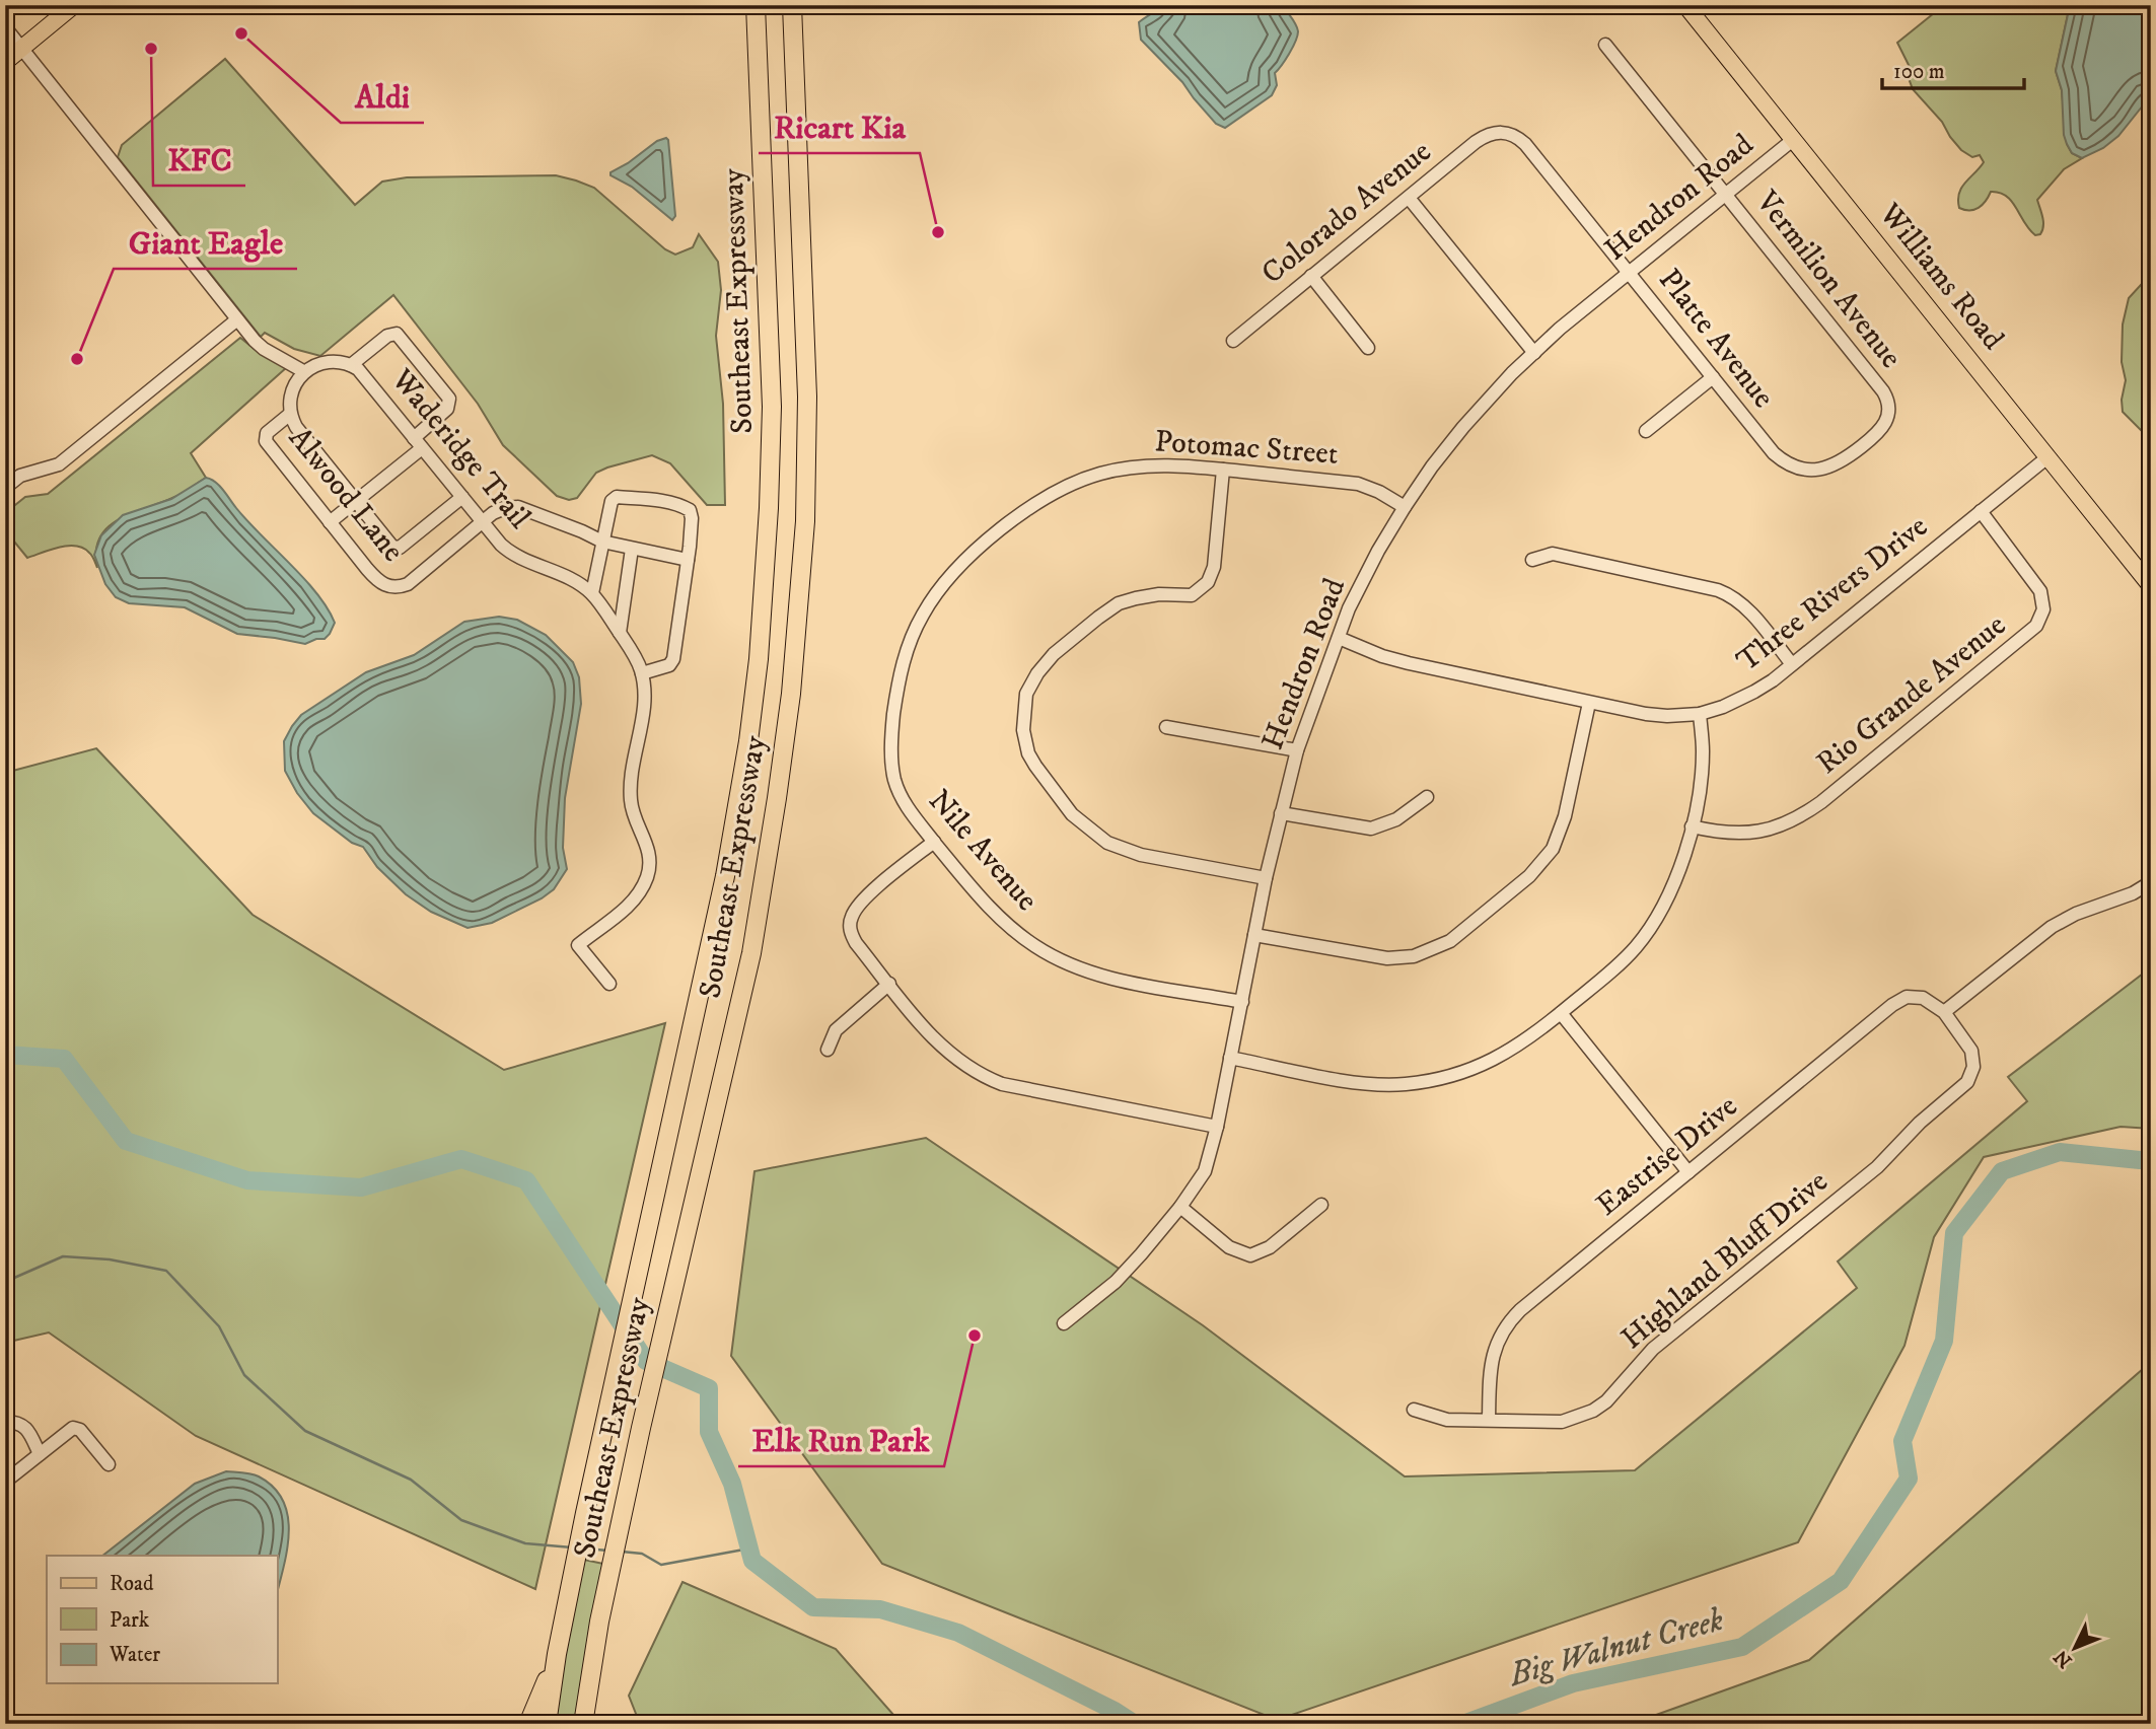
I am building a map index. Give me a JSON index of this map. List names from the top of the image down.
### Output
{
  "streets": {
    "highway": ["Southeast Expressway"],
    "main road": ["Williams Road"],
    "street": [
      "Hendron Road",
      "Colorado Avenue",
      "Vermilion Avenue",
      "Platte Avenue",
      "Potomac Street",
      "Waderidge Trail",
      "Alwood Lane",
      "Three Rivers Drive",
      "Rio Grande Avenue",
      "Nile Avenue",
      "Eastrise Drive",
      "Highland Bluff Drive"
    ]
  },
  "crossings": [
    ["Hendron Road", "Williams Road"],
    ["Hendron Road", "Vermilion Avenue"],
    ["Hendron Road", "Platte Avenue"],
    ["Hendron Road", "Potomac Street"],
    ["Hendron Road", "Three Rivers Drive"],
    ["Hendron Road", "Nile Avenue"],
    ["Colorado Avenue", "Platte Avenue"],
    ["Williams Road", "Three Rivers Drive"],
    ["Vermilion Avenue", "Platte Avenue"],
    ["Potomac Street", "Nile Avenue"],
    ["Waderidge Trail", "Alwood Lane"],
    ["Three Rivers Drive", "Rio Grande Avenue"],
    ["Eastrise Drive", "Highland Bluff Drive"]
  ],
  "water": ["Big Walnut Creek"],
  "places": [
    "Aldi",
    "KFC",
    "Ricart Kia",
    "Giant Eagle",
    "Elk Run Park"
  ],
  "legend": ["Road", "Park", "Water"],
  "scale_bar": "100 m",
  "north": "bottom left"
}
